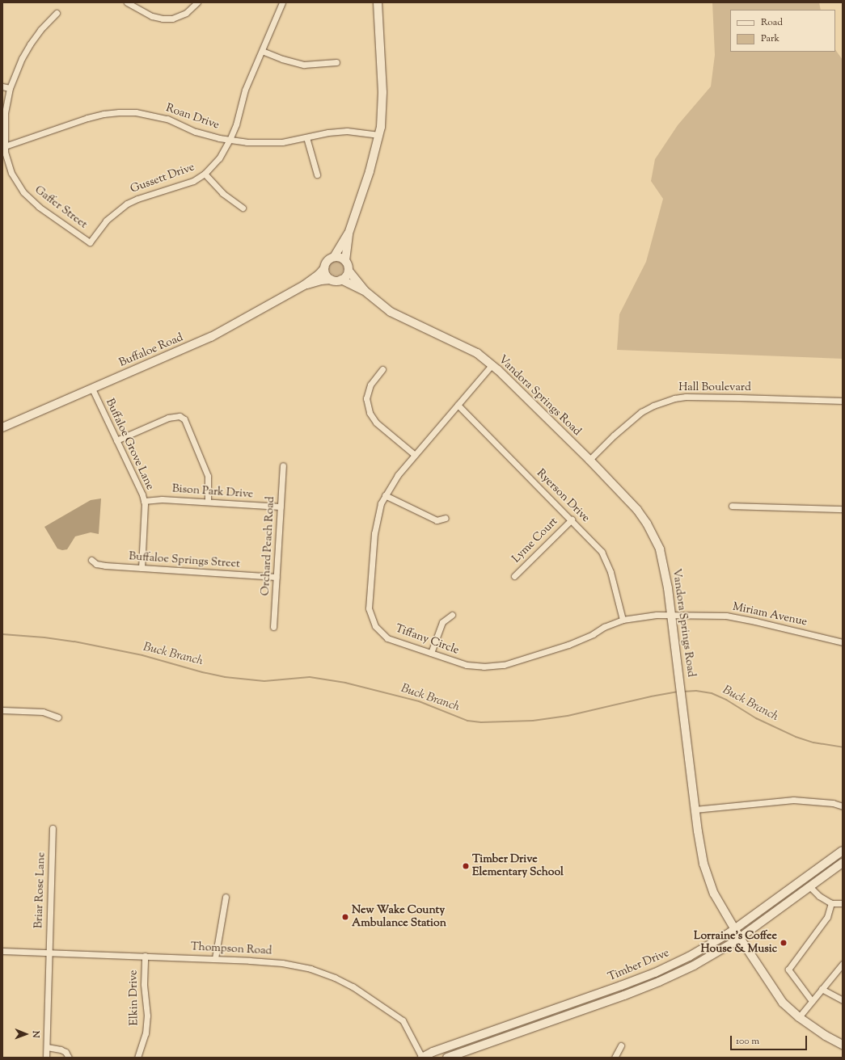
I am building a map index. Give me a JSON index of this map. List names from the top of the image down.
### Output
{
  "streets": {
    "street": [
      "Roan Drive",
      "Gussett Drive",
      "Gaffer Street",
      "Buffaloe Road",
      "Hall Boulevard",
      "Vandora Springs Road",
      "Buffaloe Grove Lane",
      "Bison Park Drive",
      "Ryerson Drive",
      "Lyme Court",
      "Orchard Peach Road",
      "Buffaloe Springs Street",
      "Miriam Avenue",
      "Tiffany Circle",
      "Briar Rose Lane",
      "Thompson Road",
      "Timber Drive",
      "Elkin Drive"
    ]
  },
  "crossings": [
    ["Roan Drive", "Gussett Drive"],
    ["Roan Drive", "Gaffer Street"],
    ["Gussett Drive", "Gaffer Street"],
    ["Buffaloe Road", "Vandora Springs Road"],
    ["Buffaloe Road", "Buffaloe Grove Lane"],
    ["Hall Boulevard", "Vandora Springs Road"],
    ["Vandora Springs Road", "Miriam Avenue"],
    ["Vandora Springs Road", "Tiffany Circle"],
    ["Vandora Springs Road", "Timber Drive"],
    ["Buffaloe Grove Lane", "Bison Park Drive"],
    ["Buffaloe Grove Lane", "Buffaloe Springs Street"],
    ["Bison Park Drive", "Orchard Peach Road"],
    ["Ryerson Drive", "Lyme Court"],
    ["Ryerson Drive", "Tiffany Circle"],
    ["Orchard Peach Road", "Buffaloe Springs Street"],
    ["Miriam Avenue", "Tiffany Circle"],
    ["Briar Rose Lane", "Thompson Road"],
    ["Thompson Road", "Timber Drive"],
    ["Thompson Road", "Elkin Drive"]
  ],
  "water": ["Buck Branch"],
  "places": ["Timber Drive Elementary School", "New Wake County Ambulance Station", "Lorraine's Coffee House & Music"],
  "legend": ["Road", "Park"],
  "scale_bar": "100 m",
  "north": "right"
}
